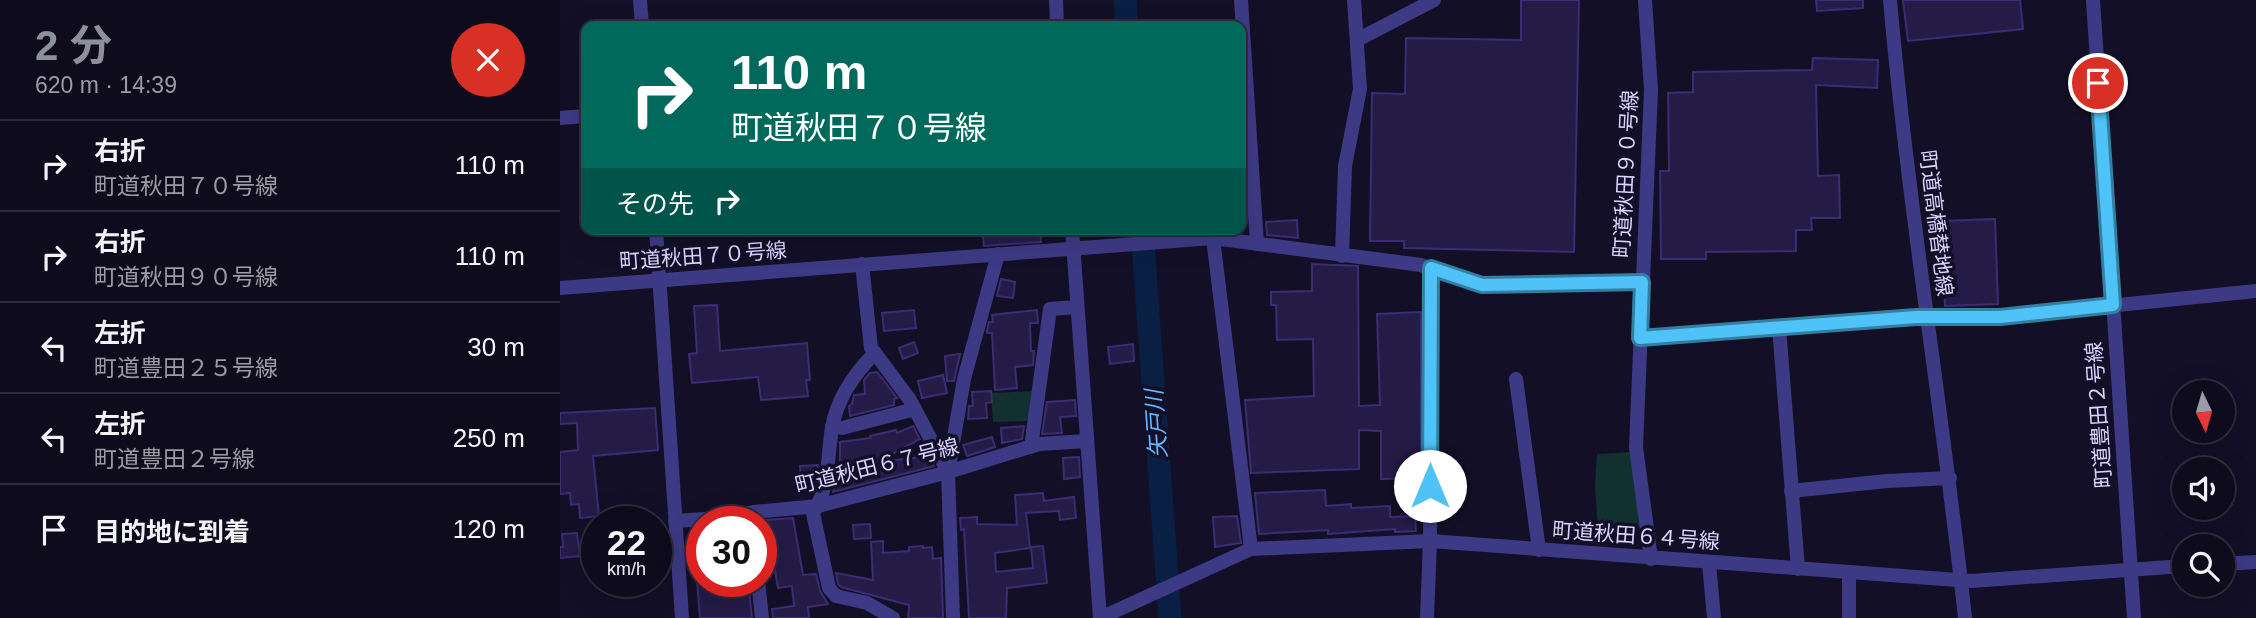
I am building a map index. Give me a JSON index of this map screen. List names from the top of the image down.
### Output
{
  "streets": {
    "street": [
      "町道秋田９０号線",
      "町道高橋替地線",
      "町道秋田７０号線",
      "町道豊田２号線",
      "町道秋田６７号線",
      "町道秋田６４号線"
    ]
  },
  "crossings": [
    ["町道秋田９０号線", "町道秋田７０号線"],
    ["町道秋田９０号線", "町道秋田６４号線"],
    ["町道高橋替地線", "町道秋田６４号線"],
    ["町道豊田２号線", "町道秋田６４号線"]
  ],
  "water": ["矢戸川"],
  "north": "bottom",
  "page": {
    "heading": ["2 分", "620 m · 14:39"],
    "turn": ["110 m", "町道秋田７０号線"],
    "list": [
      {
        "name": "右折",
        "note": "町道秋田７０号線",
        "value": "110 m"
      },
      {
        "name": "右折",
        "note": "町道秋田９０号線",
        "value": "110 m"
      },
      {
        "name": "左折",
        "note": "町道豊田２５号線",
        "value": "30 m"
      },
      {
        "name": "左折",
        "note": "町道豊田２号線",
        "value": "250 m"
      },
      {
        "name": "目的地に到着",
        "value": "120 m"
      }
    ],
    "then": "その先",
    "speed": "22 km/h",
    "limit": "30"
  }
}
